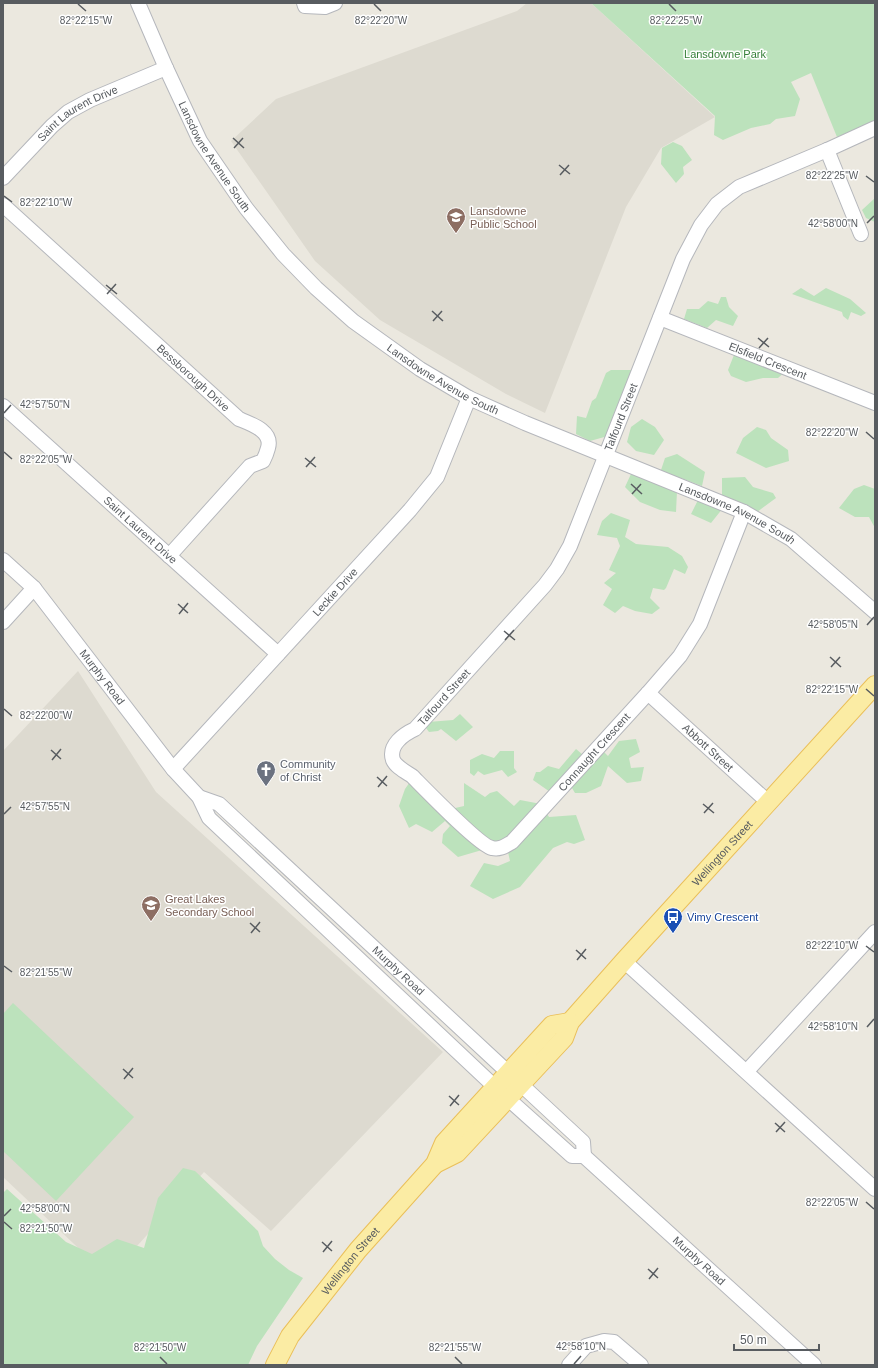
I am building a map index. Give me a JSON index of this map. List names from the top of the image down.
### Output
{
  "streets": {
    "main road": ["Wellington Street"],
    "street": [
      "Saint Laurent Drive",
      "Lansdowne Avenue South",
      "Elsfield Crescent",
      "Bessborough Drive",
      "Talfourd Street",
      "Leckie Drive",
      "Murphy Road",
      "Abbott Street",
      "Connaught Crescent"
    ]
  },
  "crossings": [
    ["Saint Laurent Drive", "Lansdowne Avenue South"],
    ["Saint Laurent Drive", "Bessborough Drive"],
    ["Saint Laurent Drive", "Leckie Drive"],
    ["Lansdowne Avenue South", "Talfourd Street"],
    ["Lansdowne Avenue South", "Leckie Drive"],
    ["Lansdowne Avenue South", "Connaught Crescent"],
    ["Elsfield Crescent", "Talfourd Street"],
    ["Talfourd Street", "Connaught Crescent"],
    ["Leckie Drive", "Murphy Road"],
    ["Murphy Road", "Wellington Street"],
    ["Abbott Street", "Connaught Crescent"],
    ["Abbott Street", "Wellington Street"]
  ],
  "parks": ["Lansdowne Park"],
  "places": {
    "school or university": ["Lansdowne Public School", "Great Lakes Secondary School"],
    "church": ["Community of Christ"],
    "bus stop": ["Vimy Crescent"]
  },
  "scale_bar": "50 m",
  "coordinates": [
    "82°22'15\"W",
    "82°22'20\"W",
    "82°22'25\"W",
    "82°22'10\"W",
    "42°58'00\"N",
    "42°57'50\"N",
    "82°22'05\"W",
    "42°58'05\"N",
    "82°22'00\"W",
    "42°57'55\"N",
    "82°21'55\"W",
    "42°58'10\"N",
    "82°21'50\"W"
  ]
}
